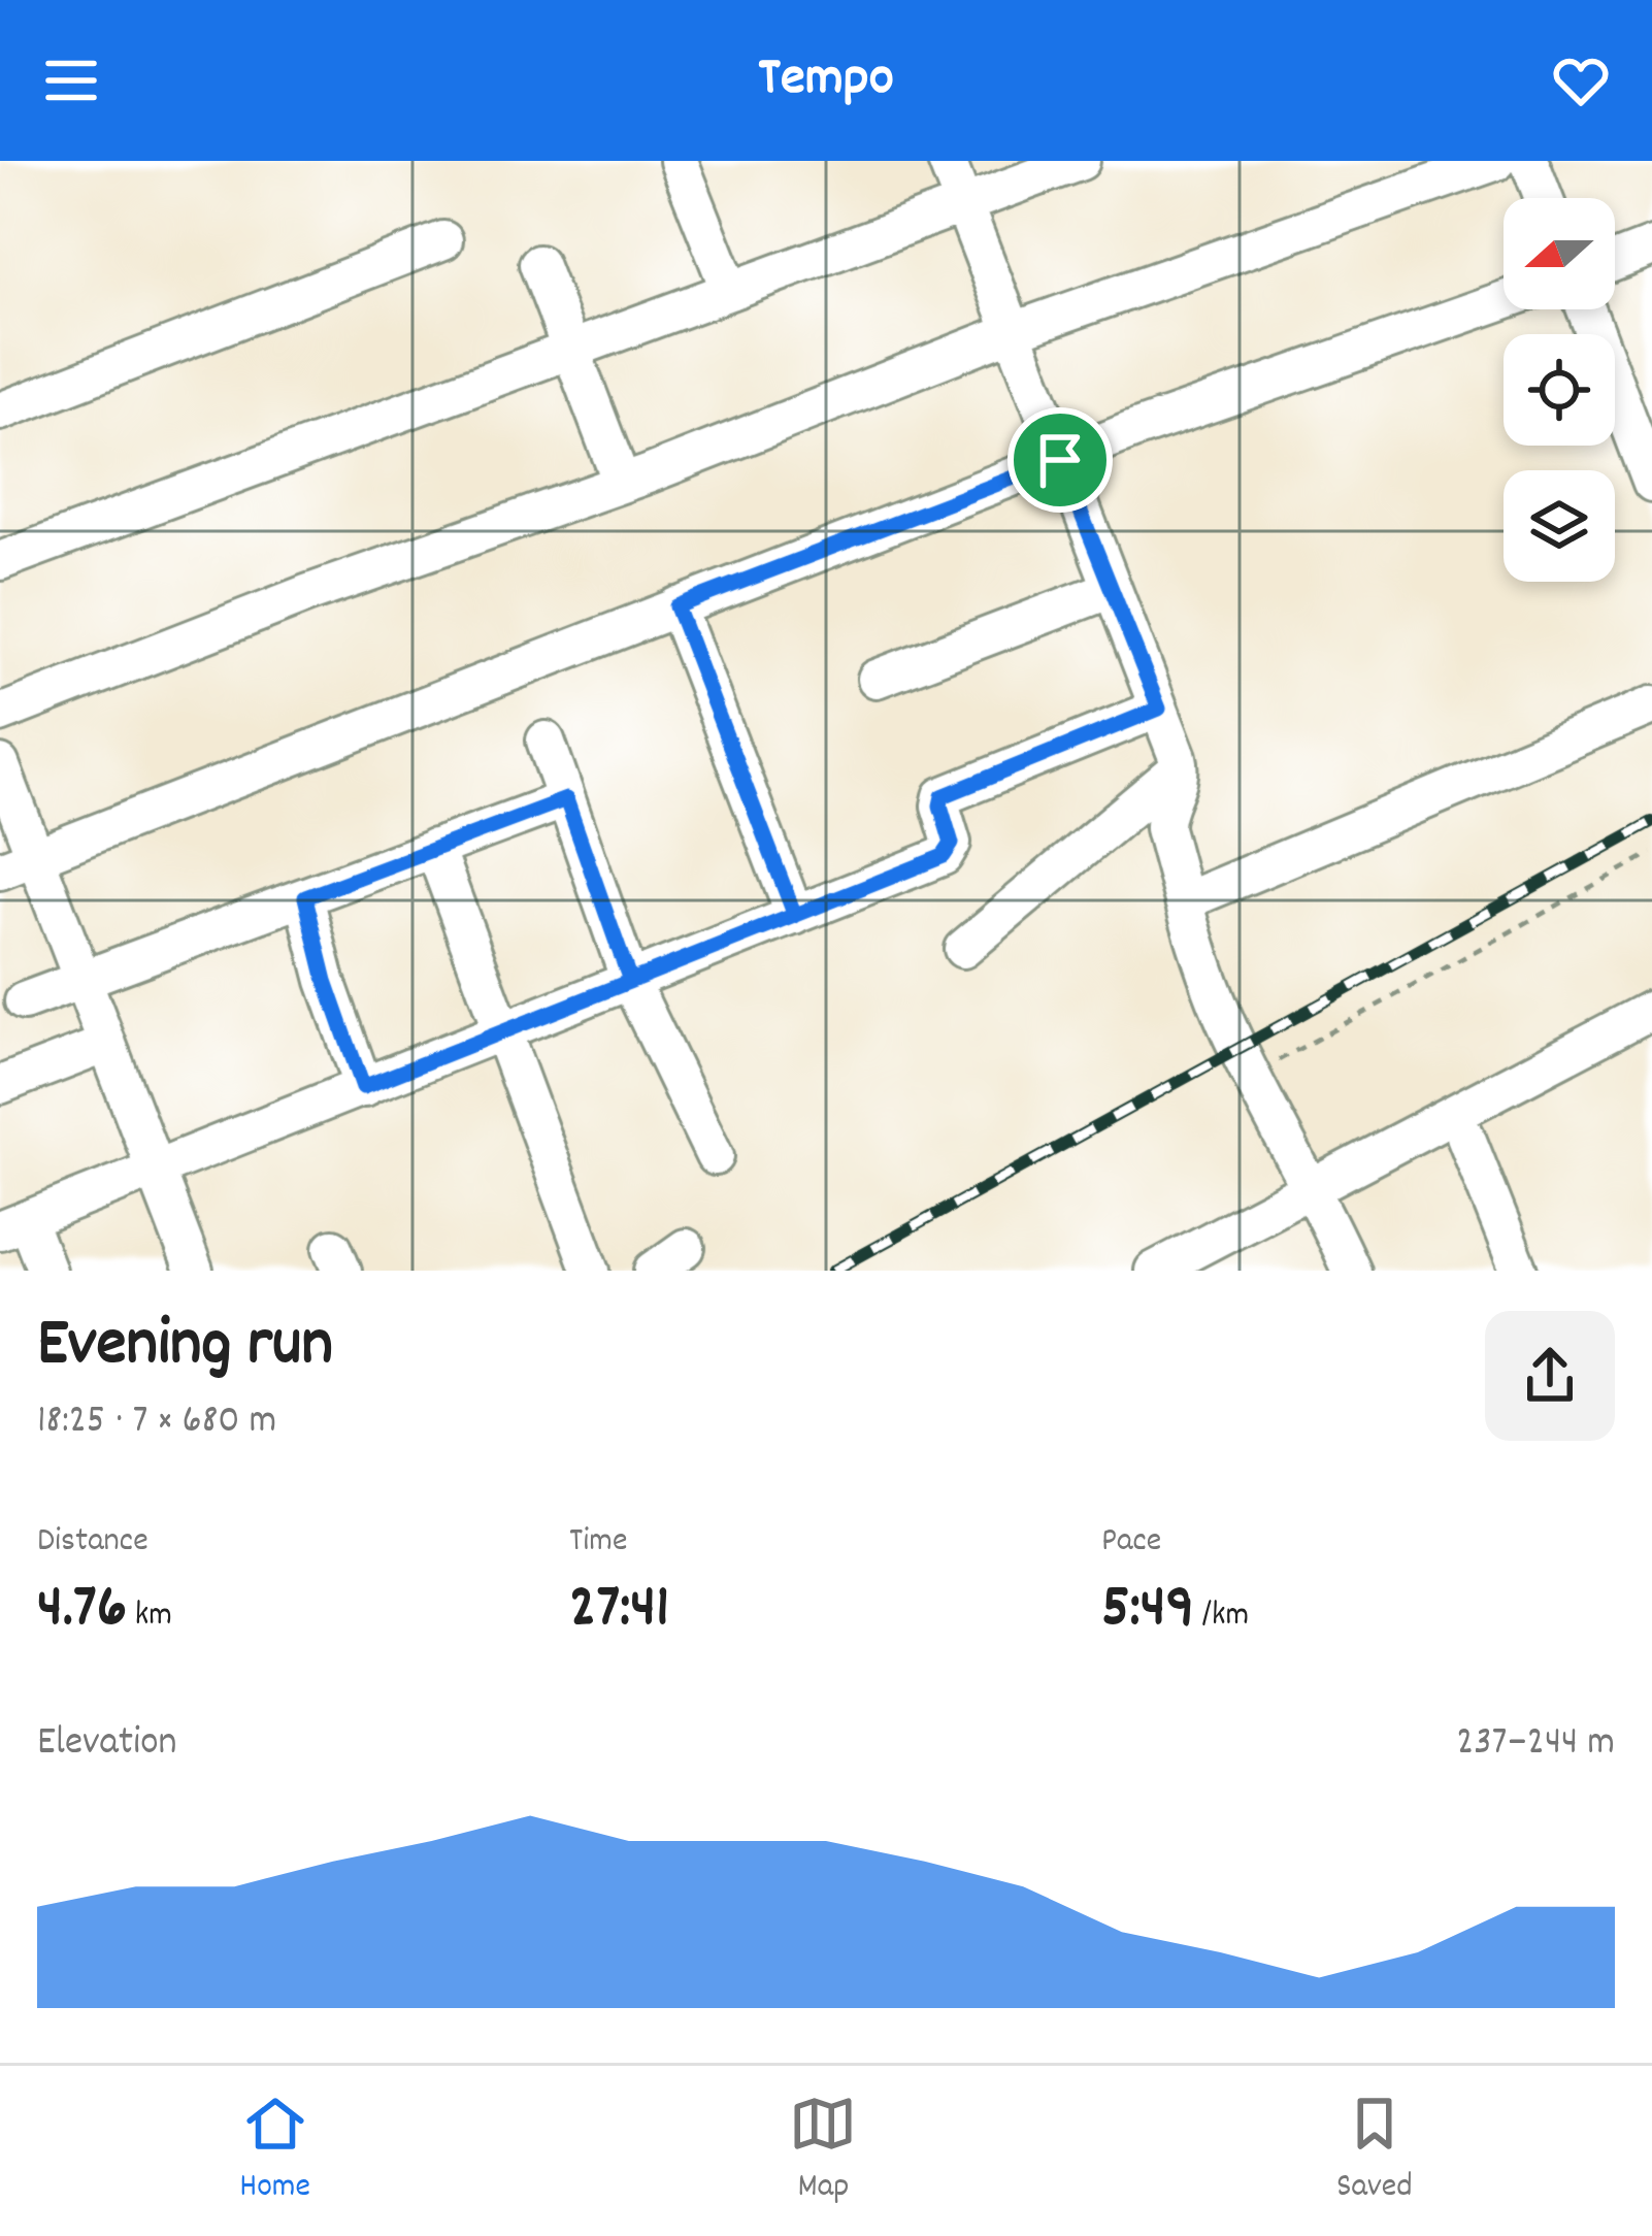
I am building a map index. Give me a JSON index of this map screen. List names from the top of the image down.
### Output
{
  "north": "left",
  "page": {
    "header": "Tempo",
    "heading": ["Evening run", "18:25 · 7 × 680 m"],
    "stats": [
      ["Distance", "4.76 km"],
      ["Time", "27:41"],
      ["Pace", "5:49 /km"]
    ],
    "chart": ["Elevation", "237–244 m"],
    "tabs": ["Home", "Map", "Saved"]
  }
}
